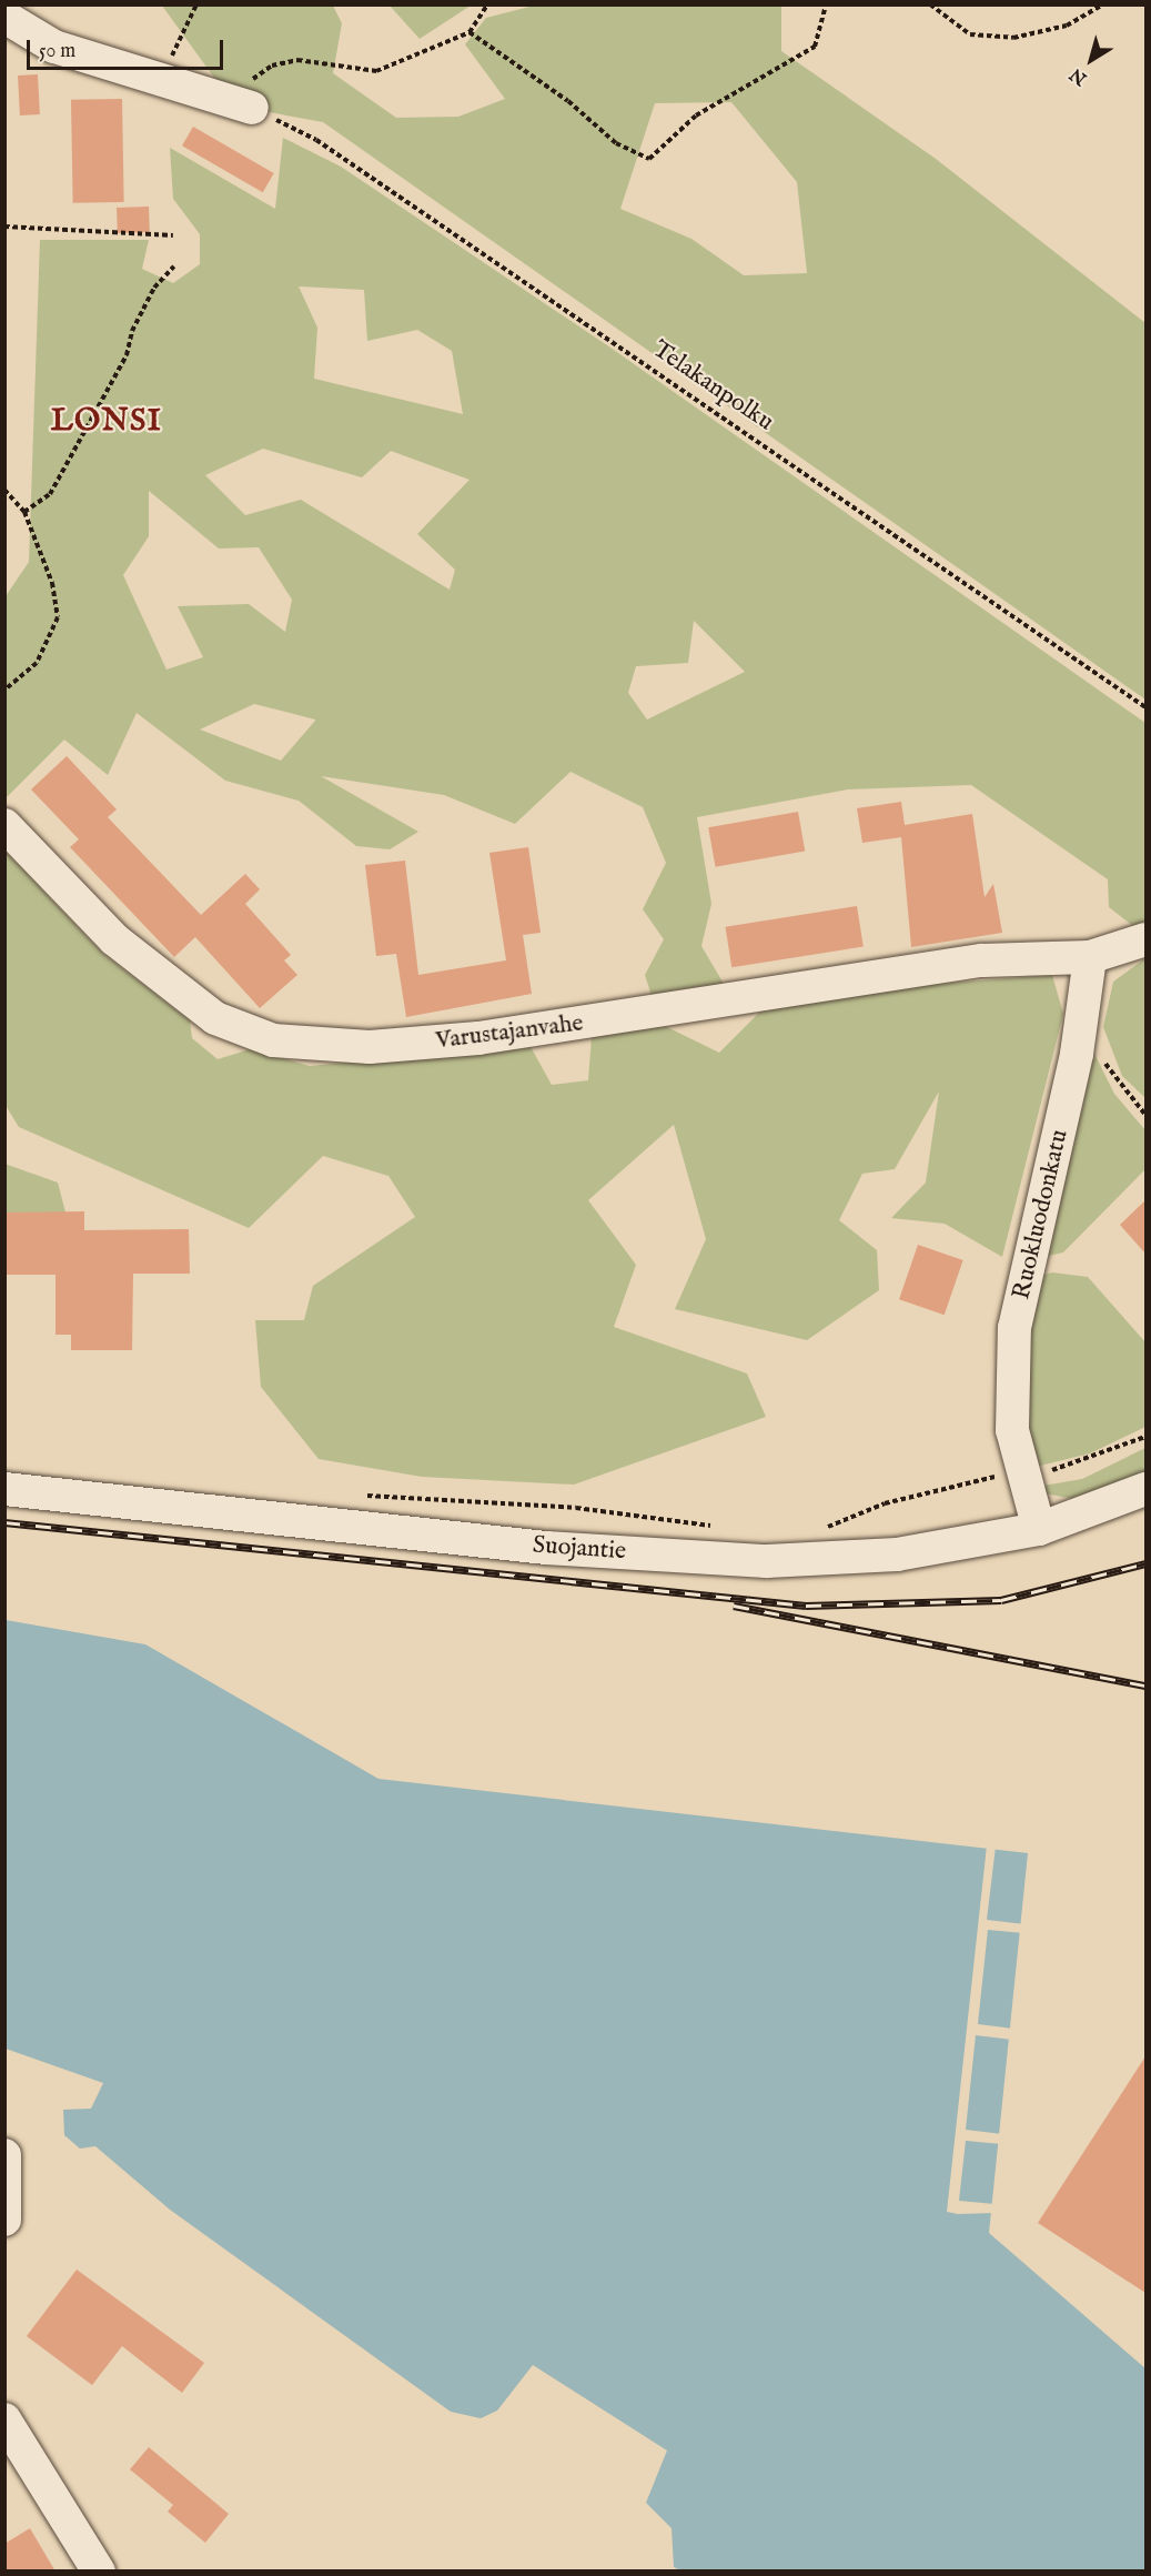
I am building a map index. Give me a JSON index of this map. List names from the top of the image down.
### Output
{
  "streets": {
    "street": ["Varustajanvahe", "Ruokluodonkatu", "Suojantie"],
    "path": ["Telakanpolku"]
  },
  "crossings": [
    ["Varustajanvahe", "Ruokluodonkatu"],
    ["Ruokluodonkatu", "Suojantie"]
  ],
  "districts": ["LONSI"],
  "scale_bar": "50 m",
  "north": "bottom left"
}
